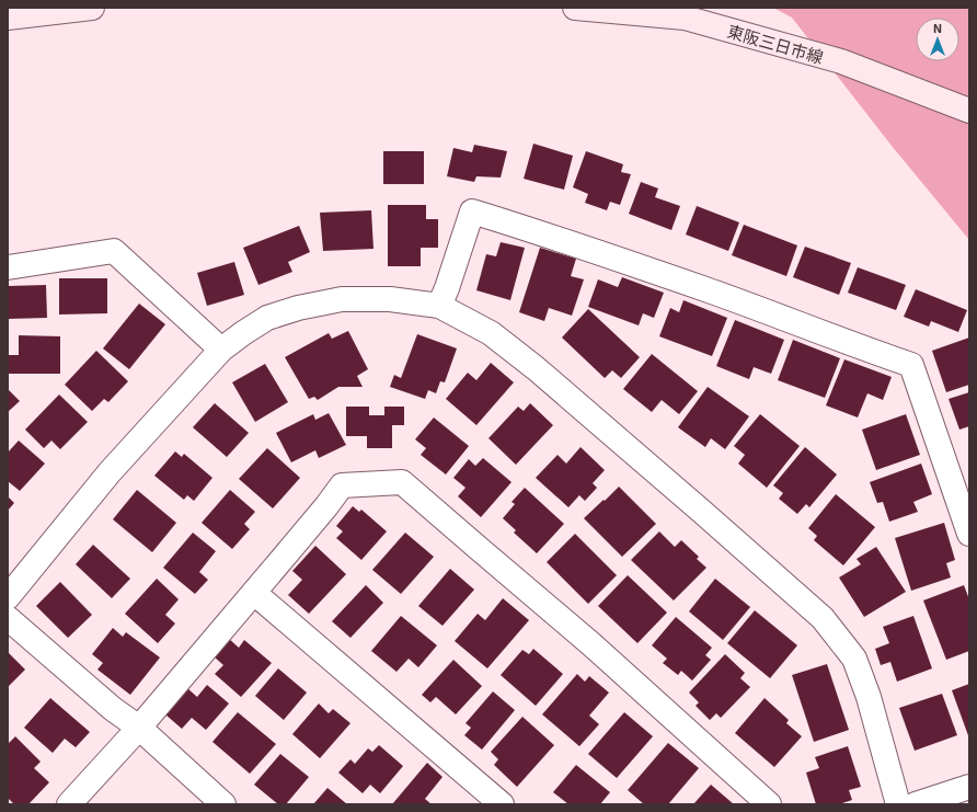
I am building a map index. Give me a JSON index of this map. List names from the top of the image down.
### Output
{
  "streets": {
    "main road": ["東阪三日市線"]
  },
  "north": "top"
}
